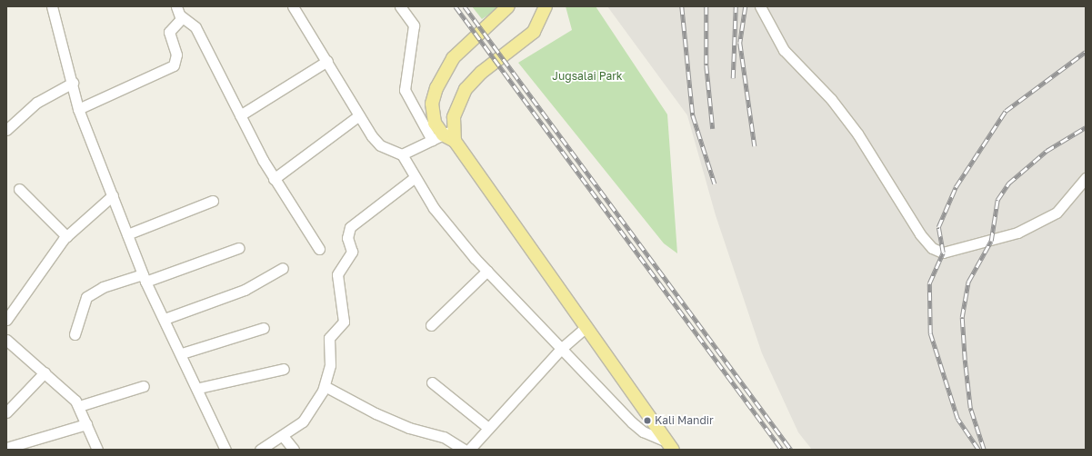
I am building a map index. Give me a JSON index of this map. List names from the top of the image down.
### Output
{
  "parks": ["Jugsalai Park"],
  "places": ["Kali Mandir"]
}
